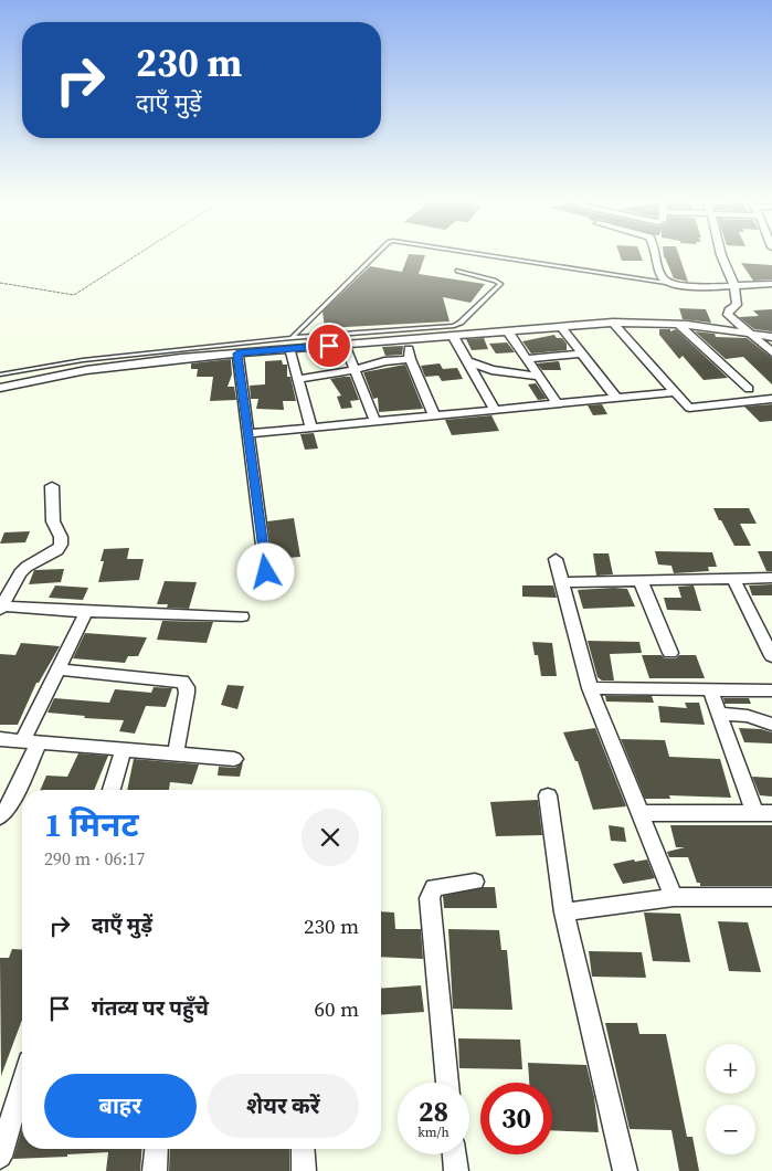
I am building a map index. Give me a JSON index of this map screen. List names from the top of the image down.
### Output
{
  "page": {
    "turn": ["230 m", "दाएँ मुड़ें"],
    "heading": ["1 मिनट", "290 m · 06:17"],
    "list": [
      {
        "name": "दाएँ मुड़ें",
        "value": "230 m"
      },
      {
        "name": "गंतव्य पर पहुँचे",
        "value": "60 m"
      }
    ],
    "map_buttons": ["+", "−"],
    "buttons": ["बाहर", "शेयर करें"],
    "speed": "28 km/h",
    "limit": "30"
  }
}
